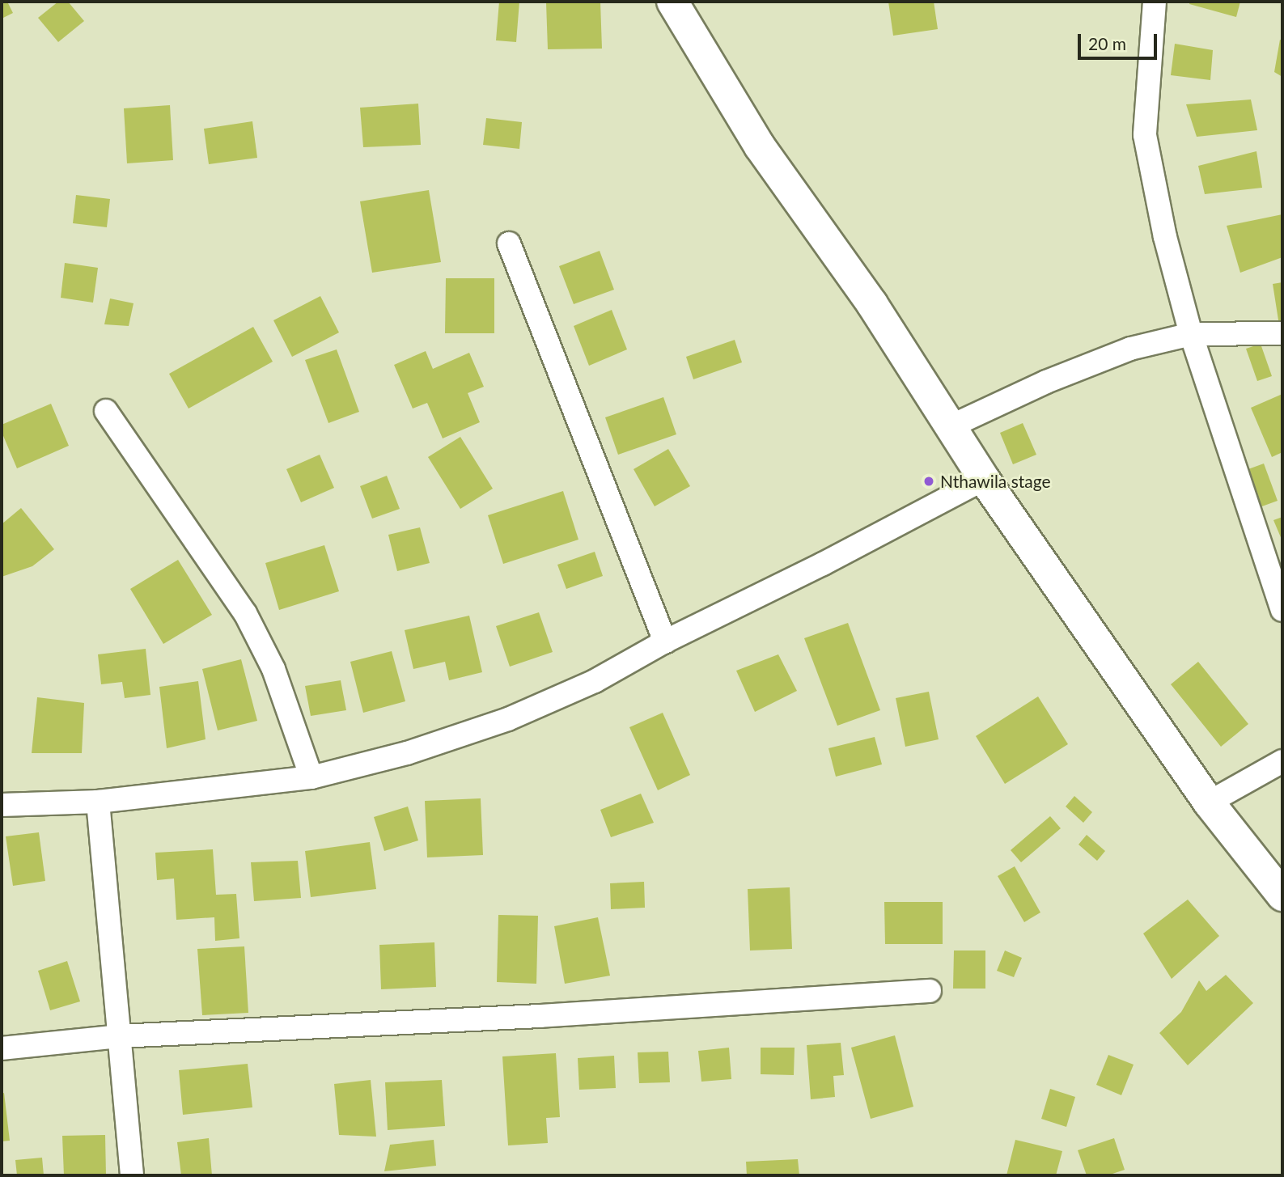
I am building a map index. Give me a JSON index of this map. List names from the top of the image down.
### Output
{
  "places": ["Nthawila stage"],
  "scale_bar": "20 m"
}
